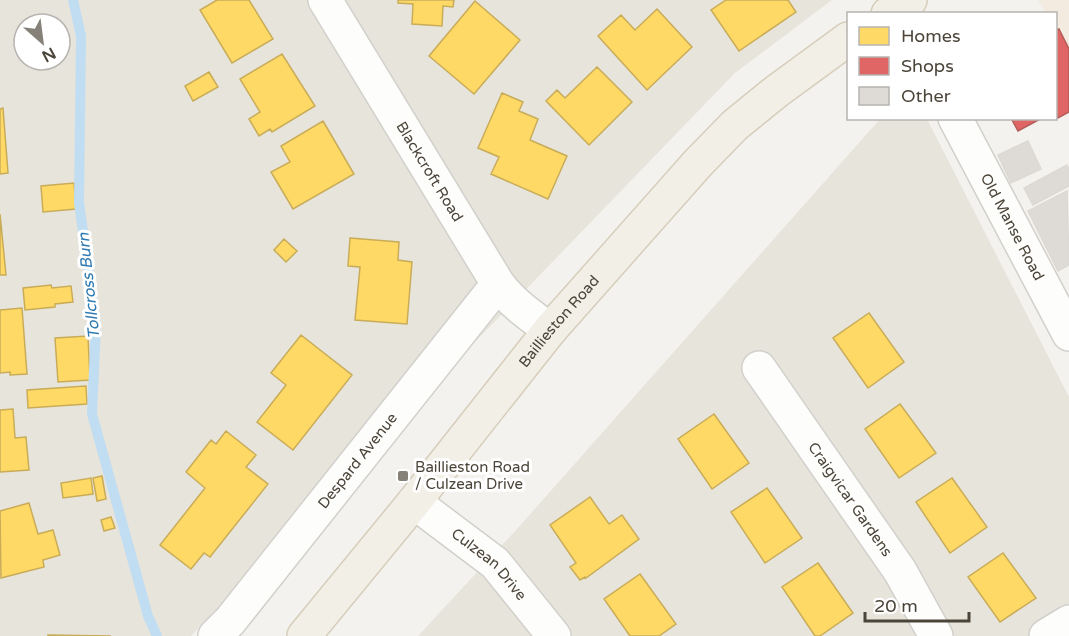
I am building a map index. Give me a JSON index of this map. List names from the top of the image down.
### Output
{
  "streets": {
    "main road": ["Baillieston Road"],
    "street": [
      "Blackcroft Road",
      "Old Manse Road",
      "Despard Avenue",
      "Craigvicar Gardens",
      "Culzean Drive"
    ]
  },
  "crossings": [
    ["Blackcroft Road", "Baillieston Road"],
    ["Blackcroft Road", "Despard Avenue"],
    ["Baillieston Road", "Culzean Drive"]
  ],
  "water": ["Tollcross Burn"],
  "places": {
    "transit": ["Baillieston Road / Culzean Drive"]
  },
  "legend": ["Homes", "Shops", "Other"],
  "scale_bar": "20 m",
  "north": "bottom right"
}
